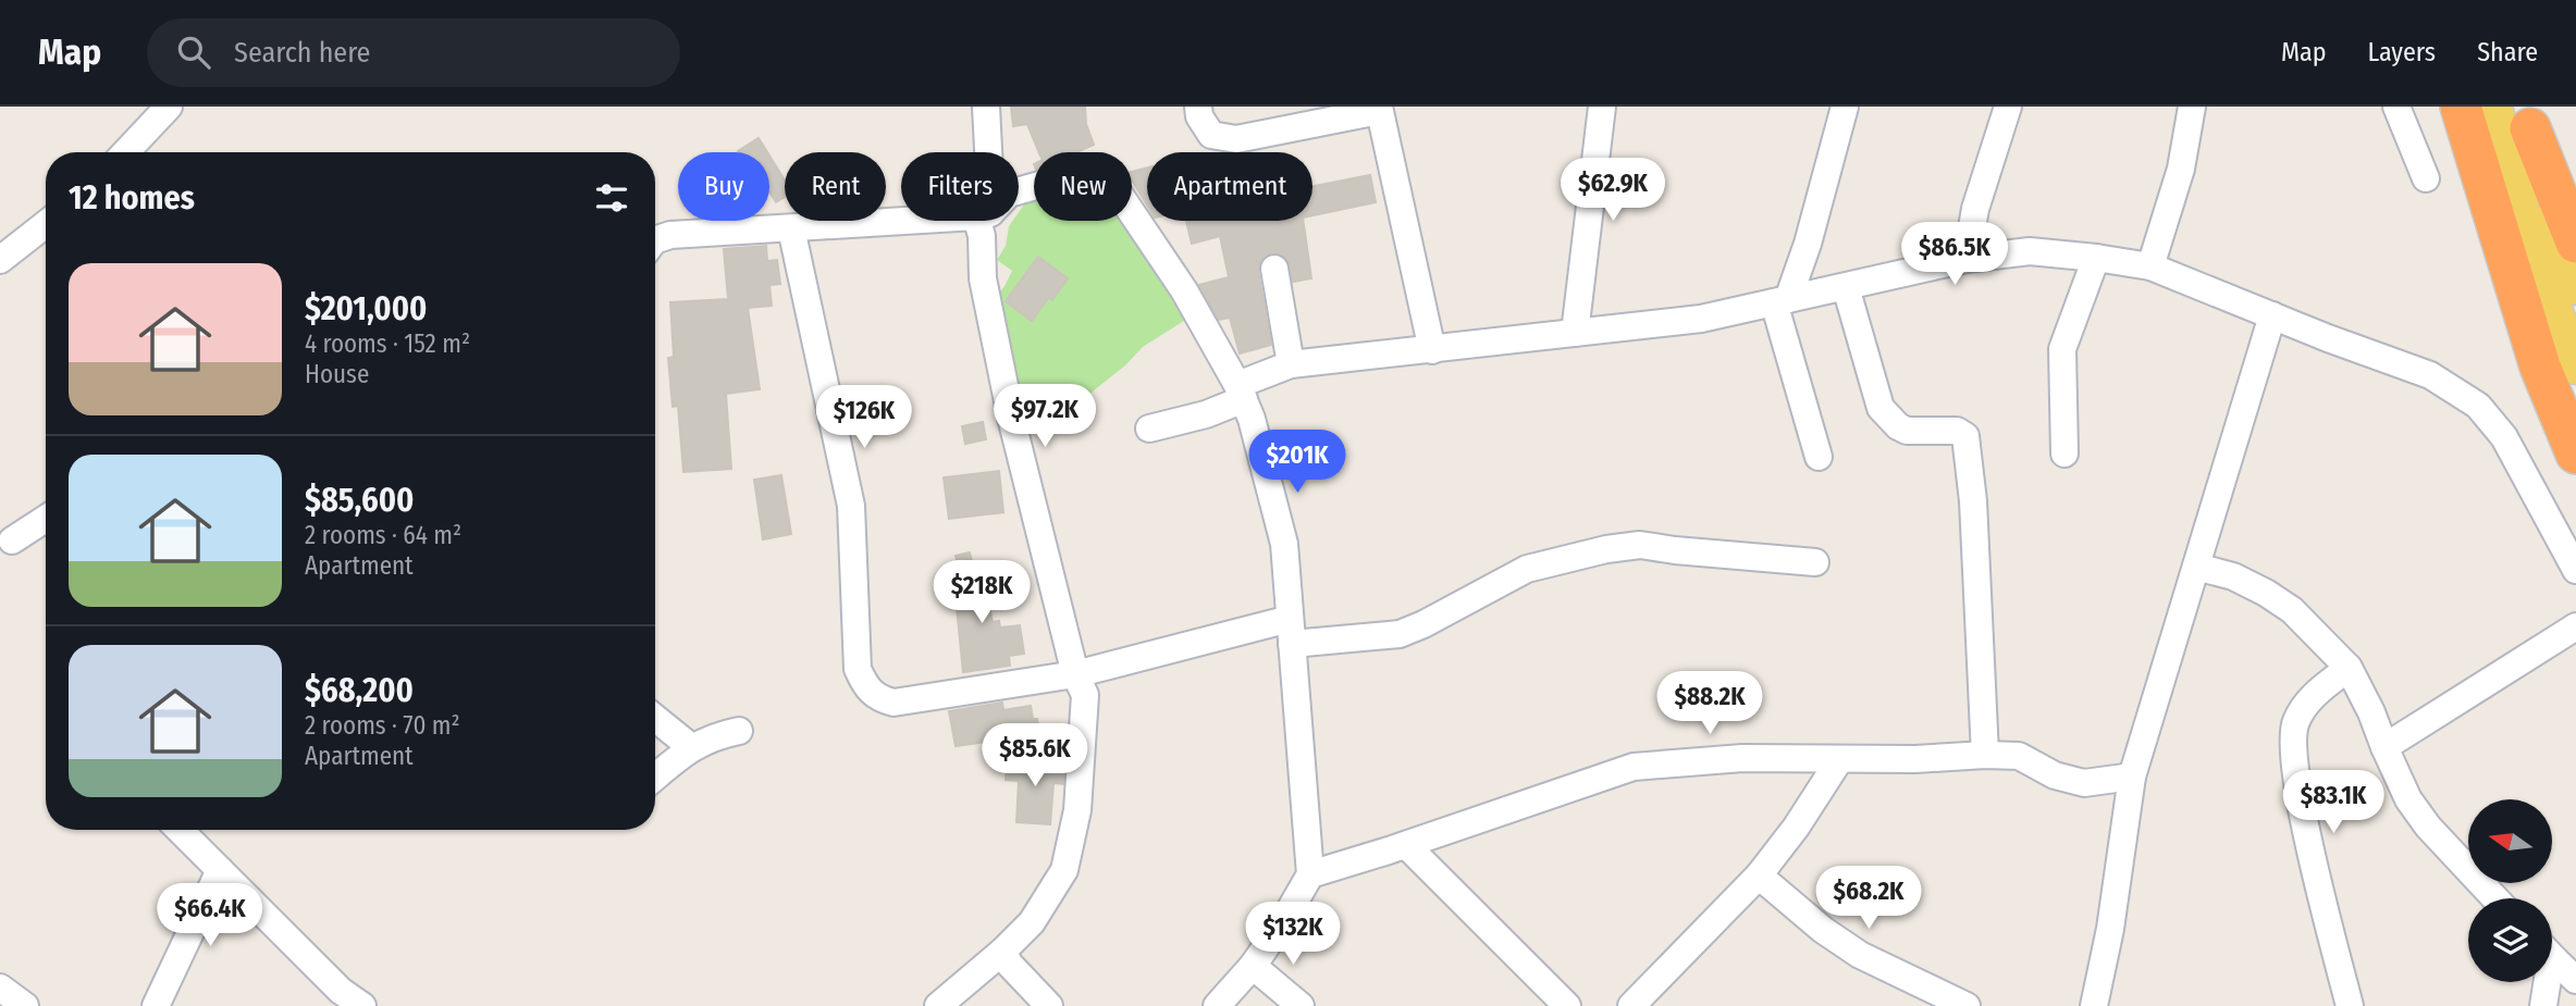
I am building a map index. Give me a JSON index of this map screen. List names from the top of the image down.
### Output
{
  "north": "left",
  "page": {
    "header": "Map",
    "search": "Search here",
    "nav": ["Map", "Layers", "Share"],
    "chip": [
      "Buy",
      "Rent",
      "Filters",
      "New",
      "Apartment"
    ],
    "heading": "12 homes",
    "price": [
      "$62.9K",
      "$86.5K",
      "$97.2K",
      "$126K",
      "$201K",
      "$218K",
      "$88.2K",
      "$85.6K",
      "$83.1K",
      "$68.2K",
      "$66.4K",
      "$132K"
    ],
    "list": [
      {
        "name": "$201,000",
        "note": "4 rooms · 152 m² · House"
      },
      {
        "name": "$85,600",
        "note": "2 rooms · 64 m² · Apartment"
      },
      {
        "name": "$68,200",
        "note": "2 rooms · 70 m² · Apartment"
      }
    ]
  }
}
